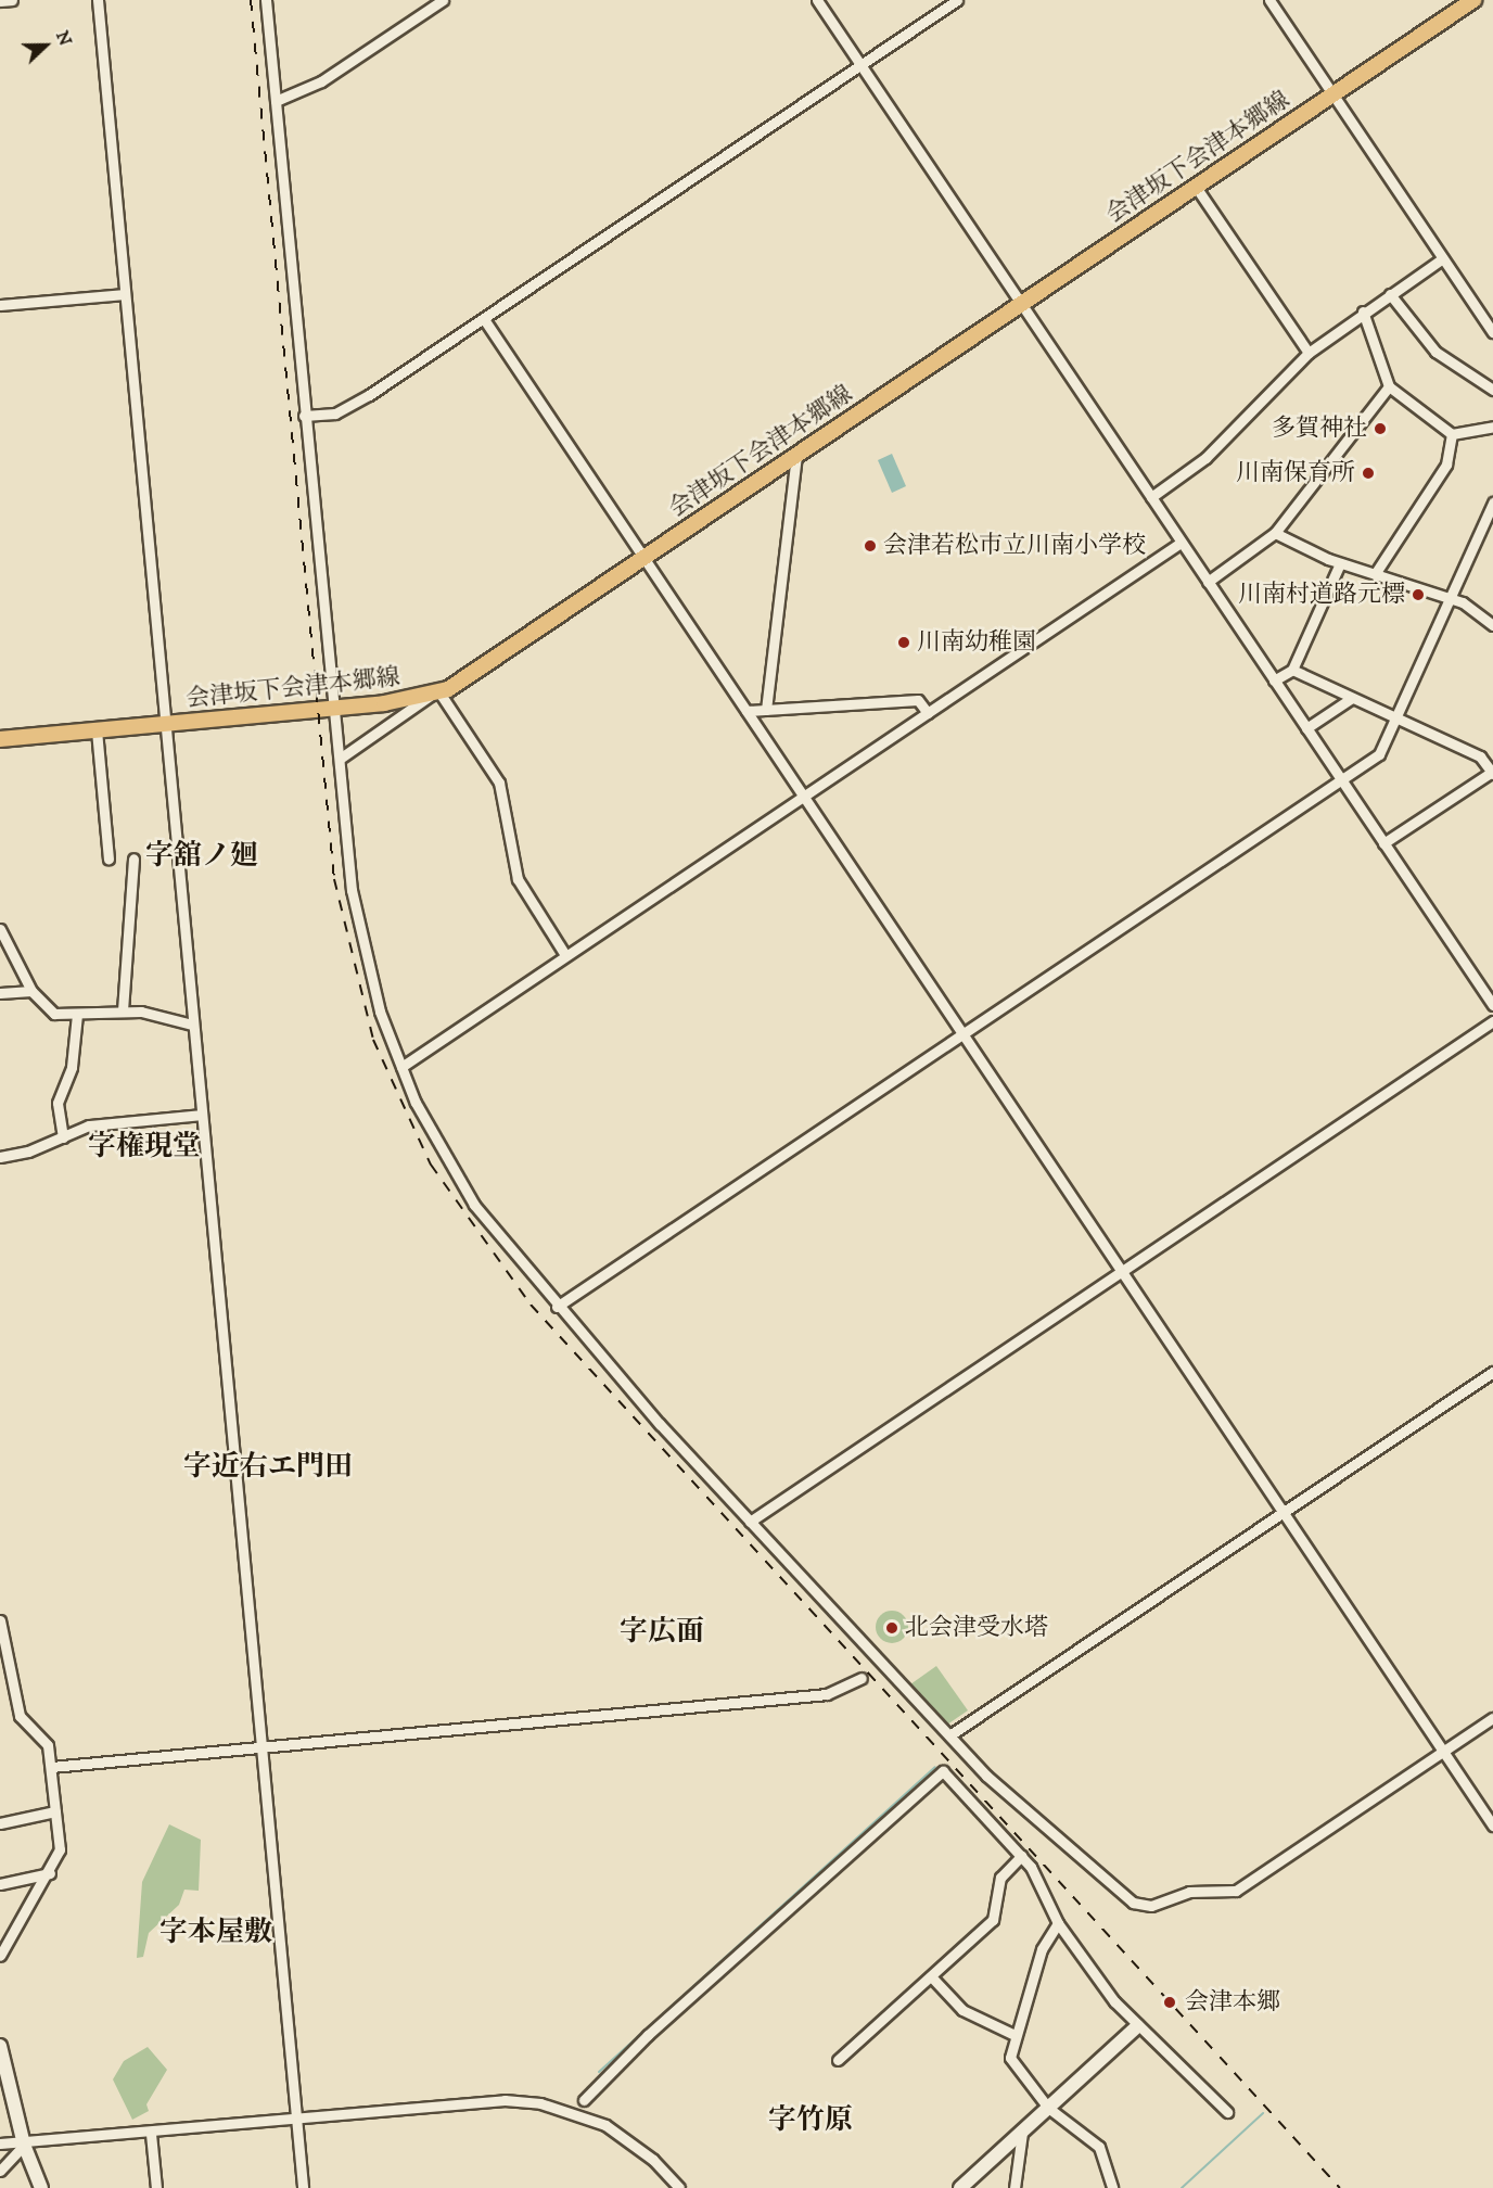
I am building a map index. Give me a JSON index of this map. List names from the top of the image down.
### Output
{
  "streets": {
    "main road": ["会津坂下会津本郷線"]
  },
  "districts": [
    "字舘ノ廻",
    "字権現堂",
    "字近右エ門田",
    "字広面",
    "字本屋敷",
    "字竹原"
  ],
  "places": [
    "多賀神社",
    "川南保育所",
    "会津若松市立川南小学校",
    "川南村道路元標",
    "川南幼稚園",
    "北会津受水塔",
    "会津本郷"
  ],
  "north": "right"
}
